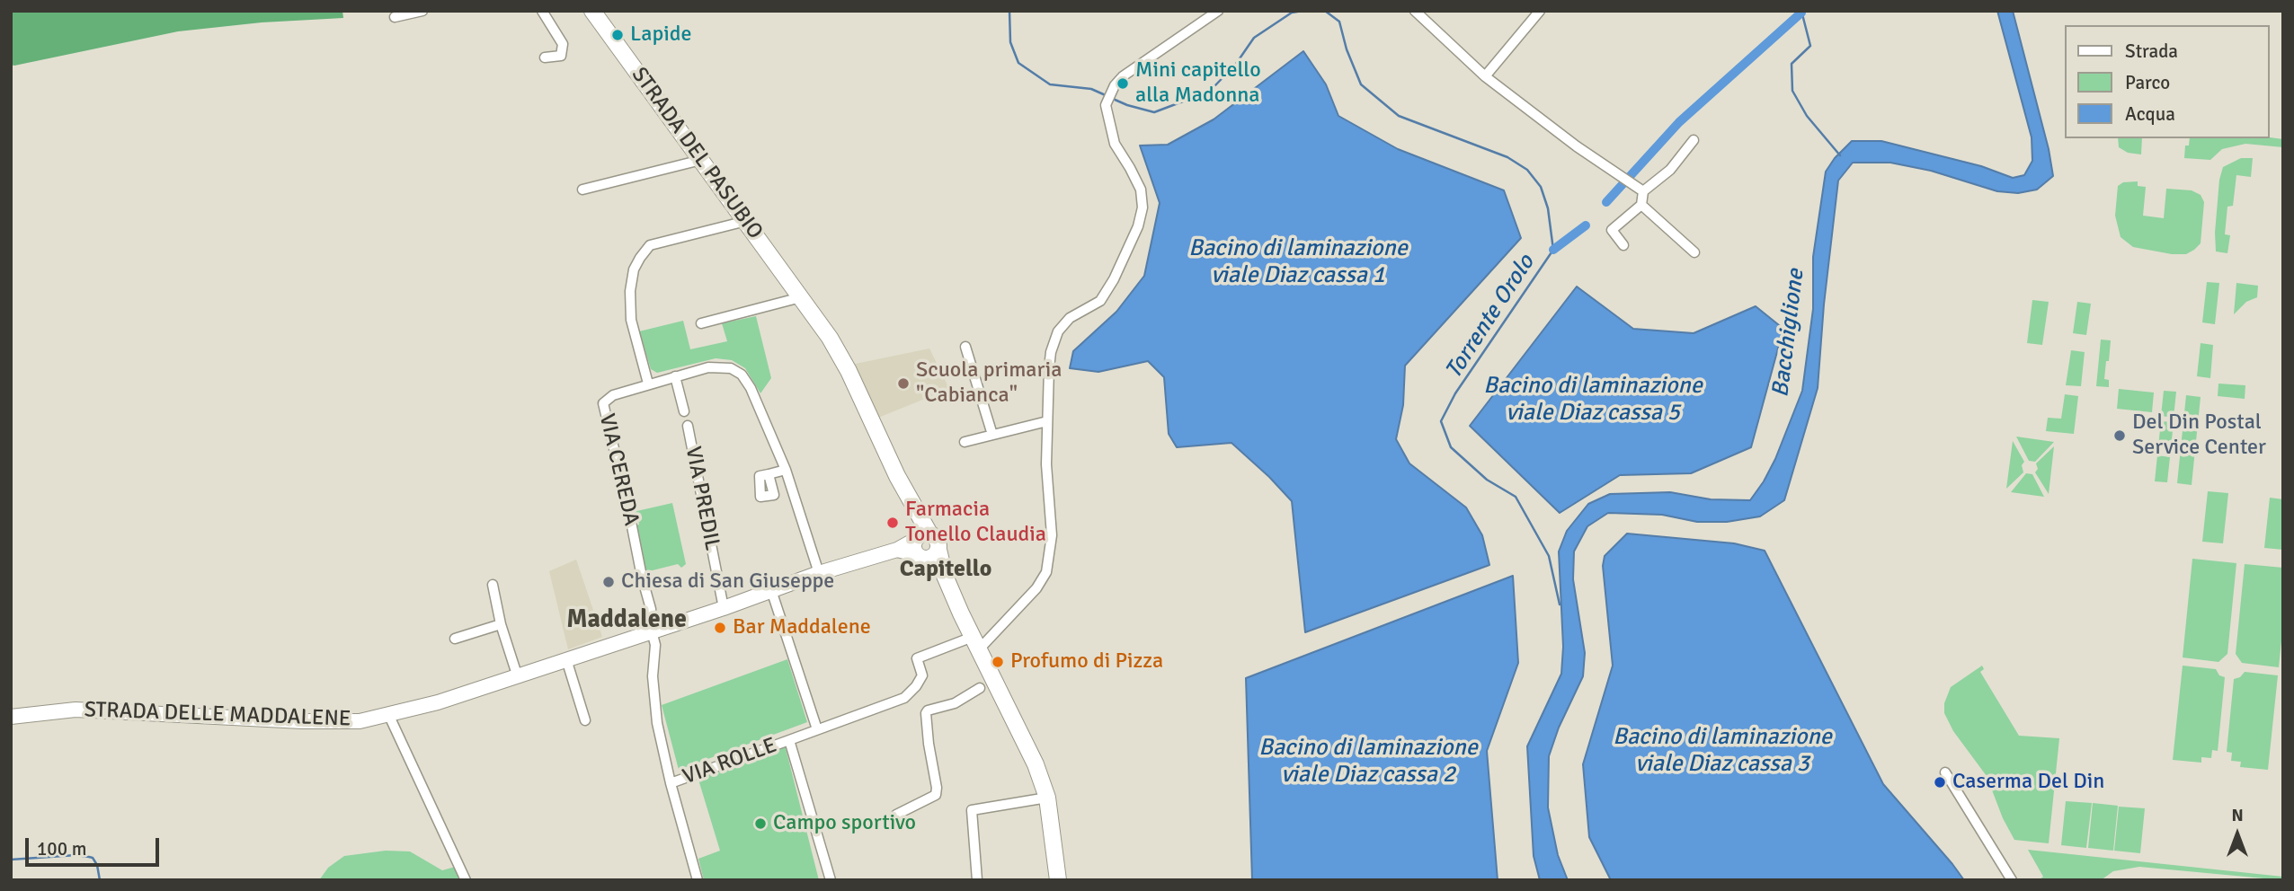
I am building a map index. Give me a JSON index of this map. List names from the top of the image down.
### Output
{
  "streets": {
    "main road": ["STRADA DEL PASUBIO"],
    "street": [
      "VIA CEREDA",
      "VIA PREDIL",
      "STRADA DELLE MADDALENE",
      "VIA ROLLE"
    ]
  },
  "crossings": [
    ["STRADA DEL PASUBIO", "STRADA DELLE MADDALENE"],
    ["VIA CEREDA", "STRADA DELLE MADDALENE"],
    ["VIA CEREDA", "VIA ROLLE"],
    ["VIA PREDIL", "STRADA DELLE MADDALENE"],
    ["STRADA DELLE MADDALENE", "VIA ROLLE"]
  ],
  "districts": ["Capitello", "Maddalene"],
  "water": [
    "Bacino di laminazione viale Diaz cassa 1",
    "Torrente Orolo",
    "Bacchiglione",
    "Bacino di laminazione viale Diaz cassa 5",
    "Bacino di laminazione viale Diaz cassa 3",
    "Bacino di laminazione viale Diaz cassa 2"
  ],
  "places": [
    "Lapide",
    "Mini capitello alla Madonna",
    "Scuola primaria \"Cabianca\"",
    "Del Din Postal Service Center",
    "Farmacia Tonello Claudia",
    "Chiesa di San Giuseppe",
    "Bar Maddalene",
    "Profumo di Pizza",
    "Caserma Del Din",
    "Campo sportivo"
  ],
  "legend": ["Strada", "Parco", "Acqua"],
  "scale_bar": "100 m",
  "north": "top"
}
